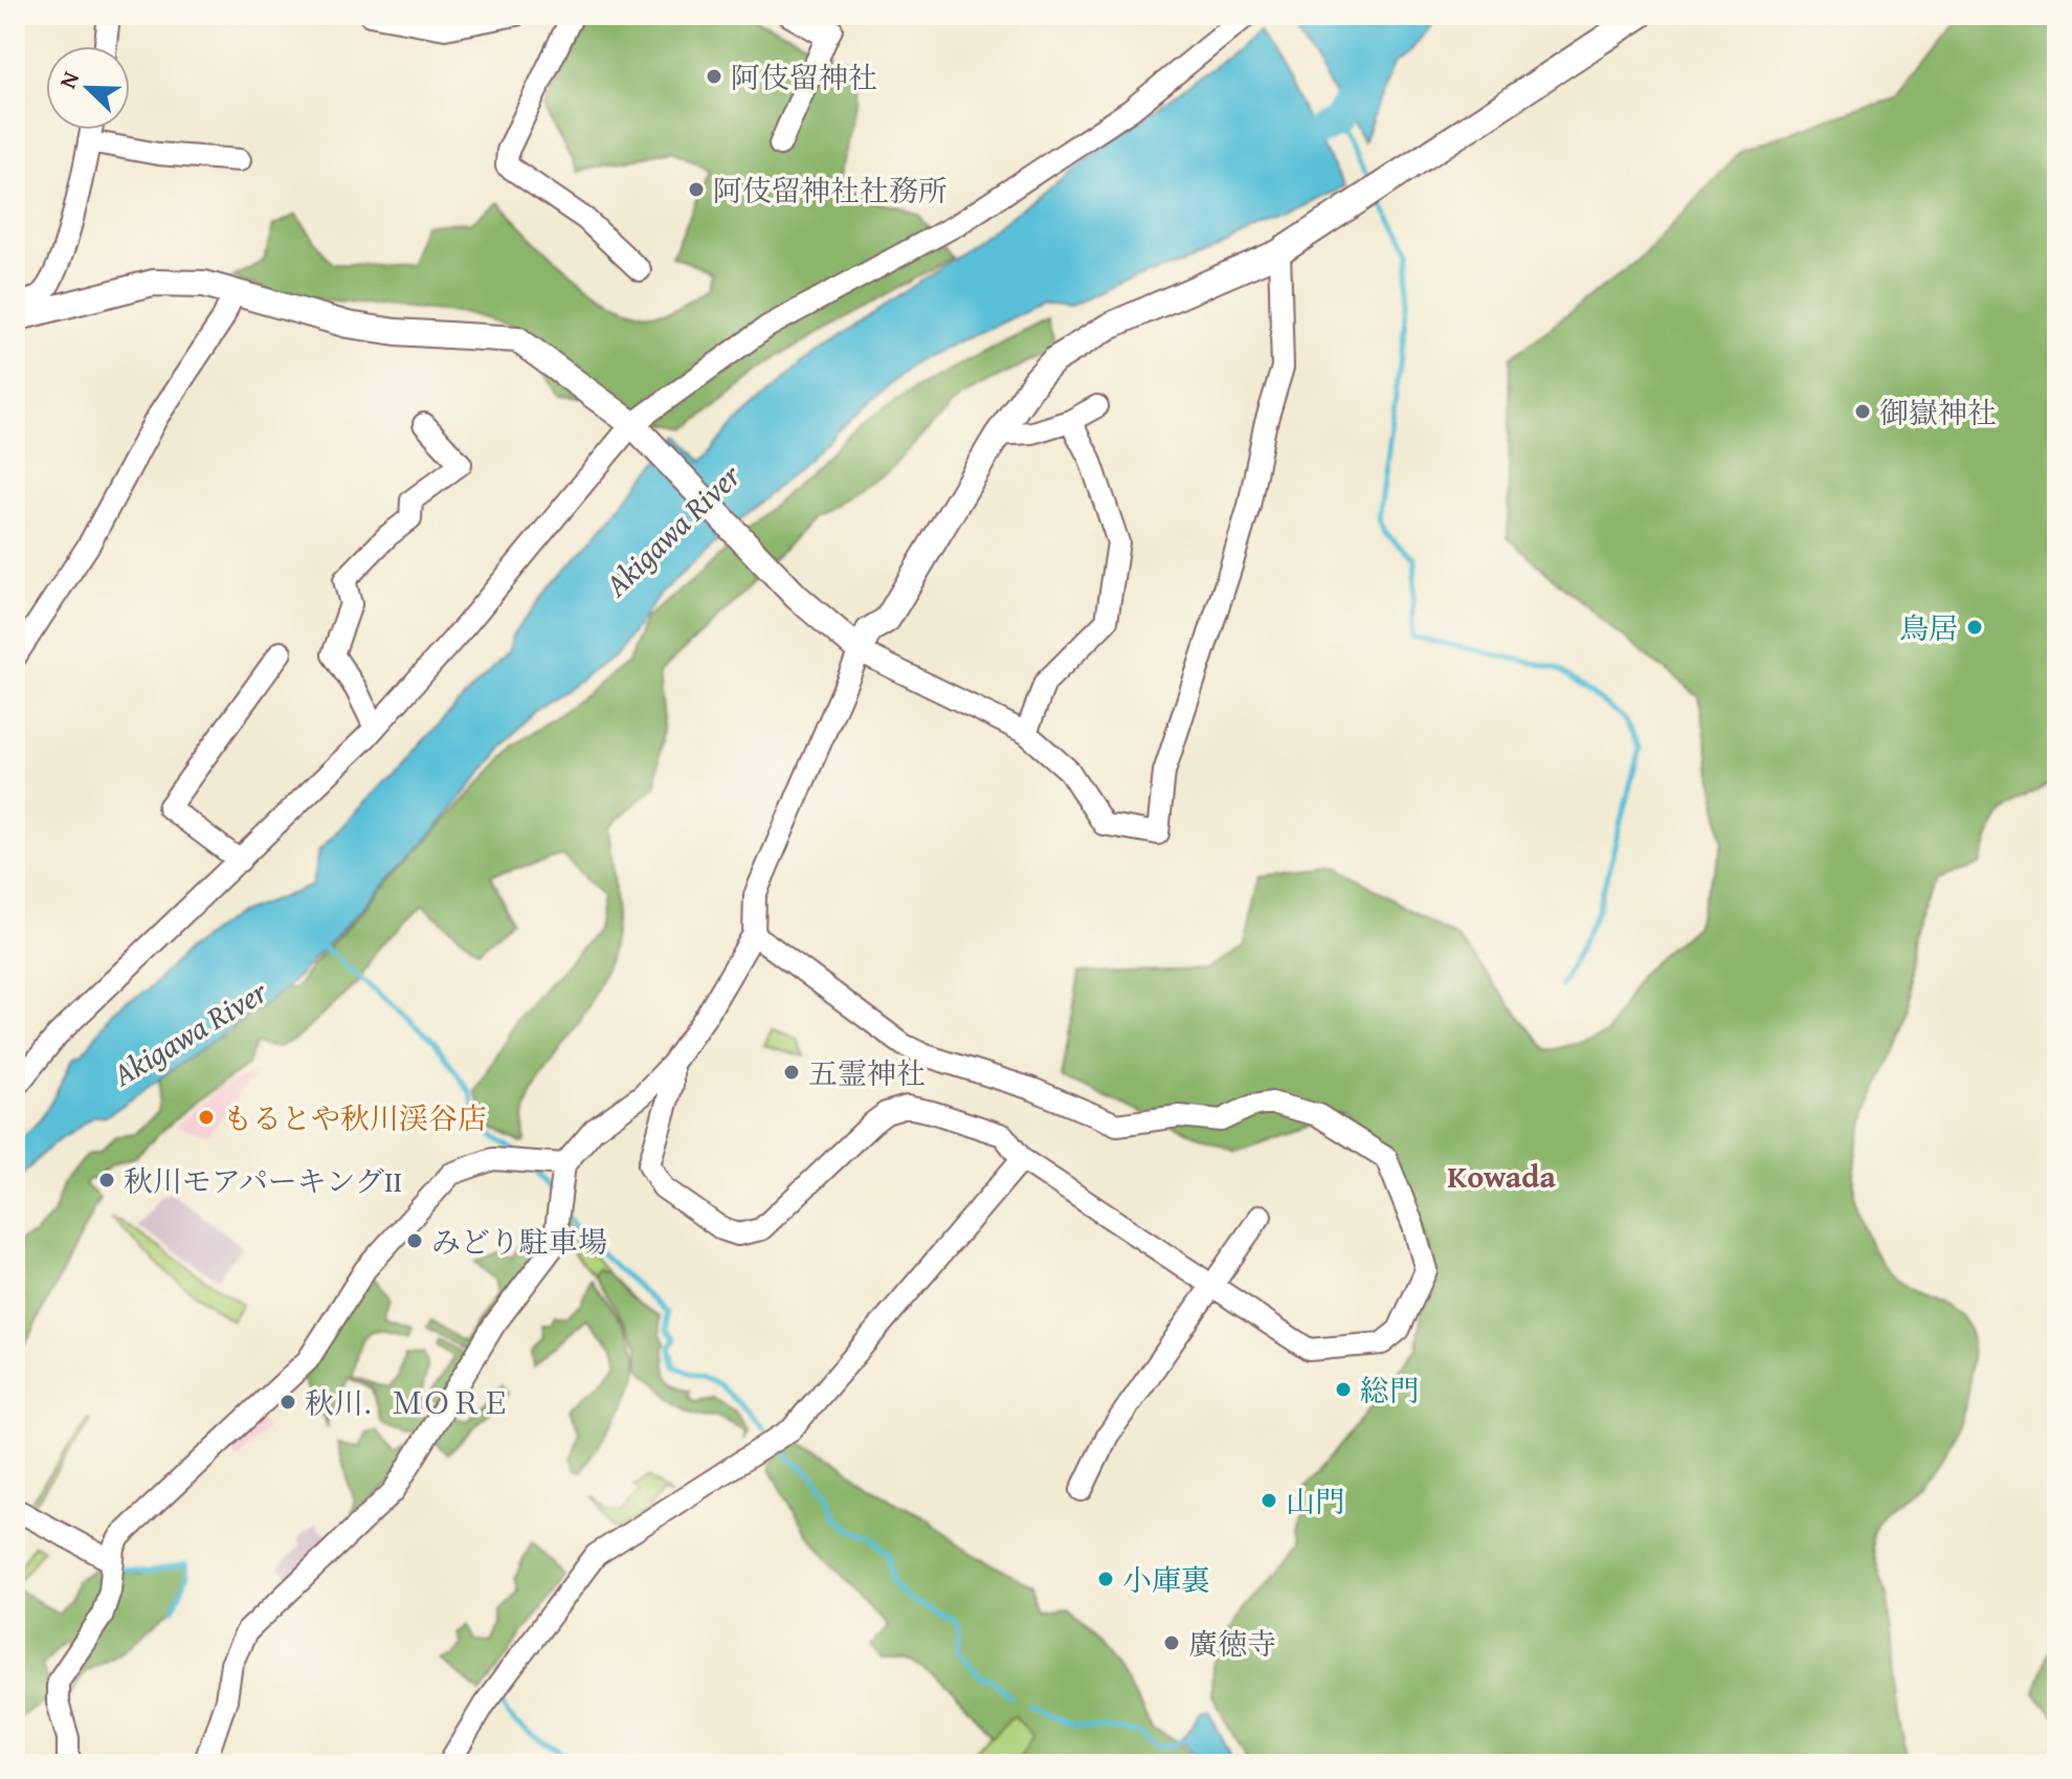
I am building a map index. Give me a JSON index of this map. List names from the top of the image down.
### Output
{
  "districts": ["Kowada"],
  "water": ["Akigawa River"],
  "places": [
    "阿伎留神社",
    "阿伎留神社社務所",
    "御嶽神社",
    "鳥居",
    "五霊神社",
    "もるとや秋川渓谷店",
    "秋川モアパーキングⅡ",
    "みどり駐車場",
    "総門",
    "秋川．ＭＯＲＥ",
    "山門",
    "小庫裏",
    "廣徳寺"
  ],
  "north": "top left"
}
